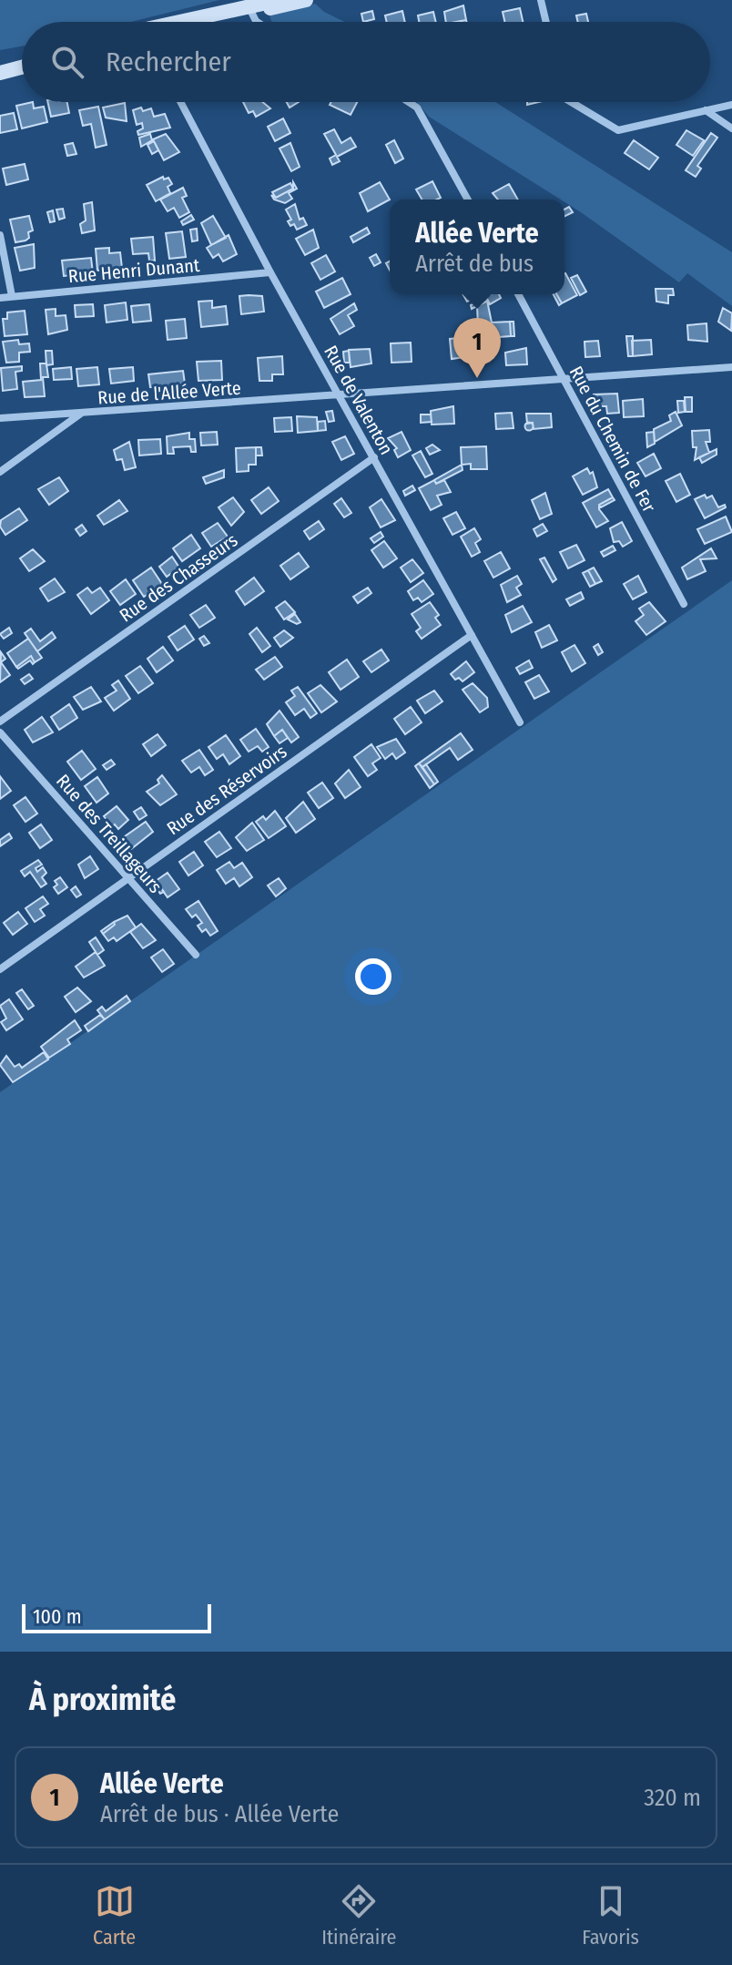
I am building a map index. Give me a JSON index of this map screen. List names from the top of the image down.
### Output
{
  "streets": {
    "street": [
      "Rue Henri Dunant",
      "Rue de l'Allée Verte",
      "Rue de Valenton",
      "Rue du Chemin de Fer",
      "Rue des Chasseurs",
      "Rue des Réservoirs",
      "Rue des Treillageurs"
    ]
  },
  "crossings": [
    ["Rue Henri Dunant", "Rue de Valenton"],
    ["Rue de l'Allée Verte", "Rue de Valenton"],
    ["Rue de l'Allée Verte", "Rue du Chemin de Fer"],
    ["Rue de Valenton", "Rue des Chasseurs"],
    ["Rue de Valenton", "Rue des Réservoirs"],
    ["Rue des Réservoirs", "Rue des Treillageurs"]
  ],
  "scale_bar": "100 m",
  "page": {
    "search": "Rechercher",
    "popup": ["Allée Verte", "Arrêt de bus"],
    "pins": "1",
    "scale": "100 m",
    "heading": "À proximité",
    "list": [
      {
        "mark": "1",
        "name": "Allée Verte",
        "note": "Arrêt de bus · Allée Verte",
        "value": "320 m"
      }
    ],
    "nav": ["Carte", "Itinéraire", "Favoris"]
  }
}
